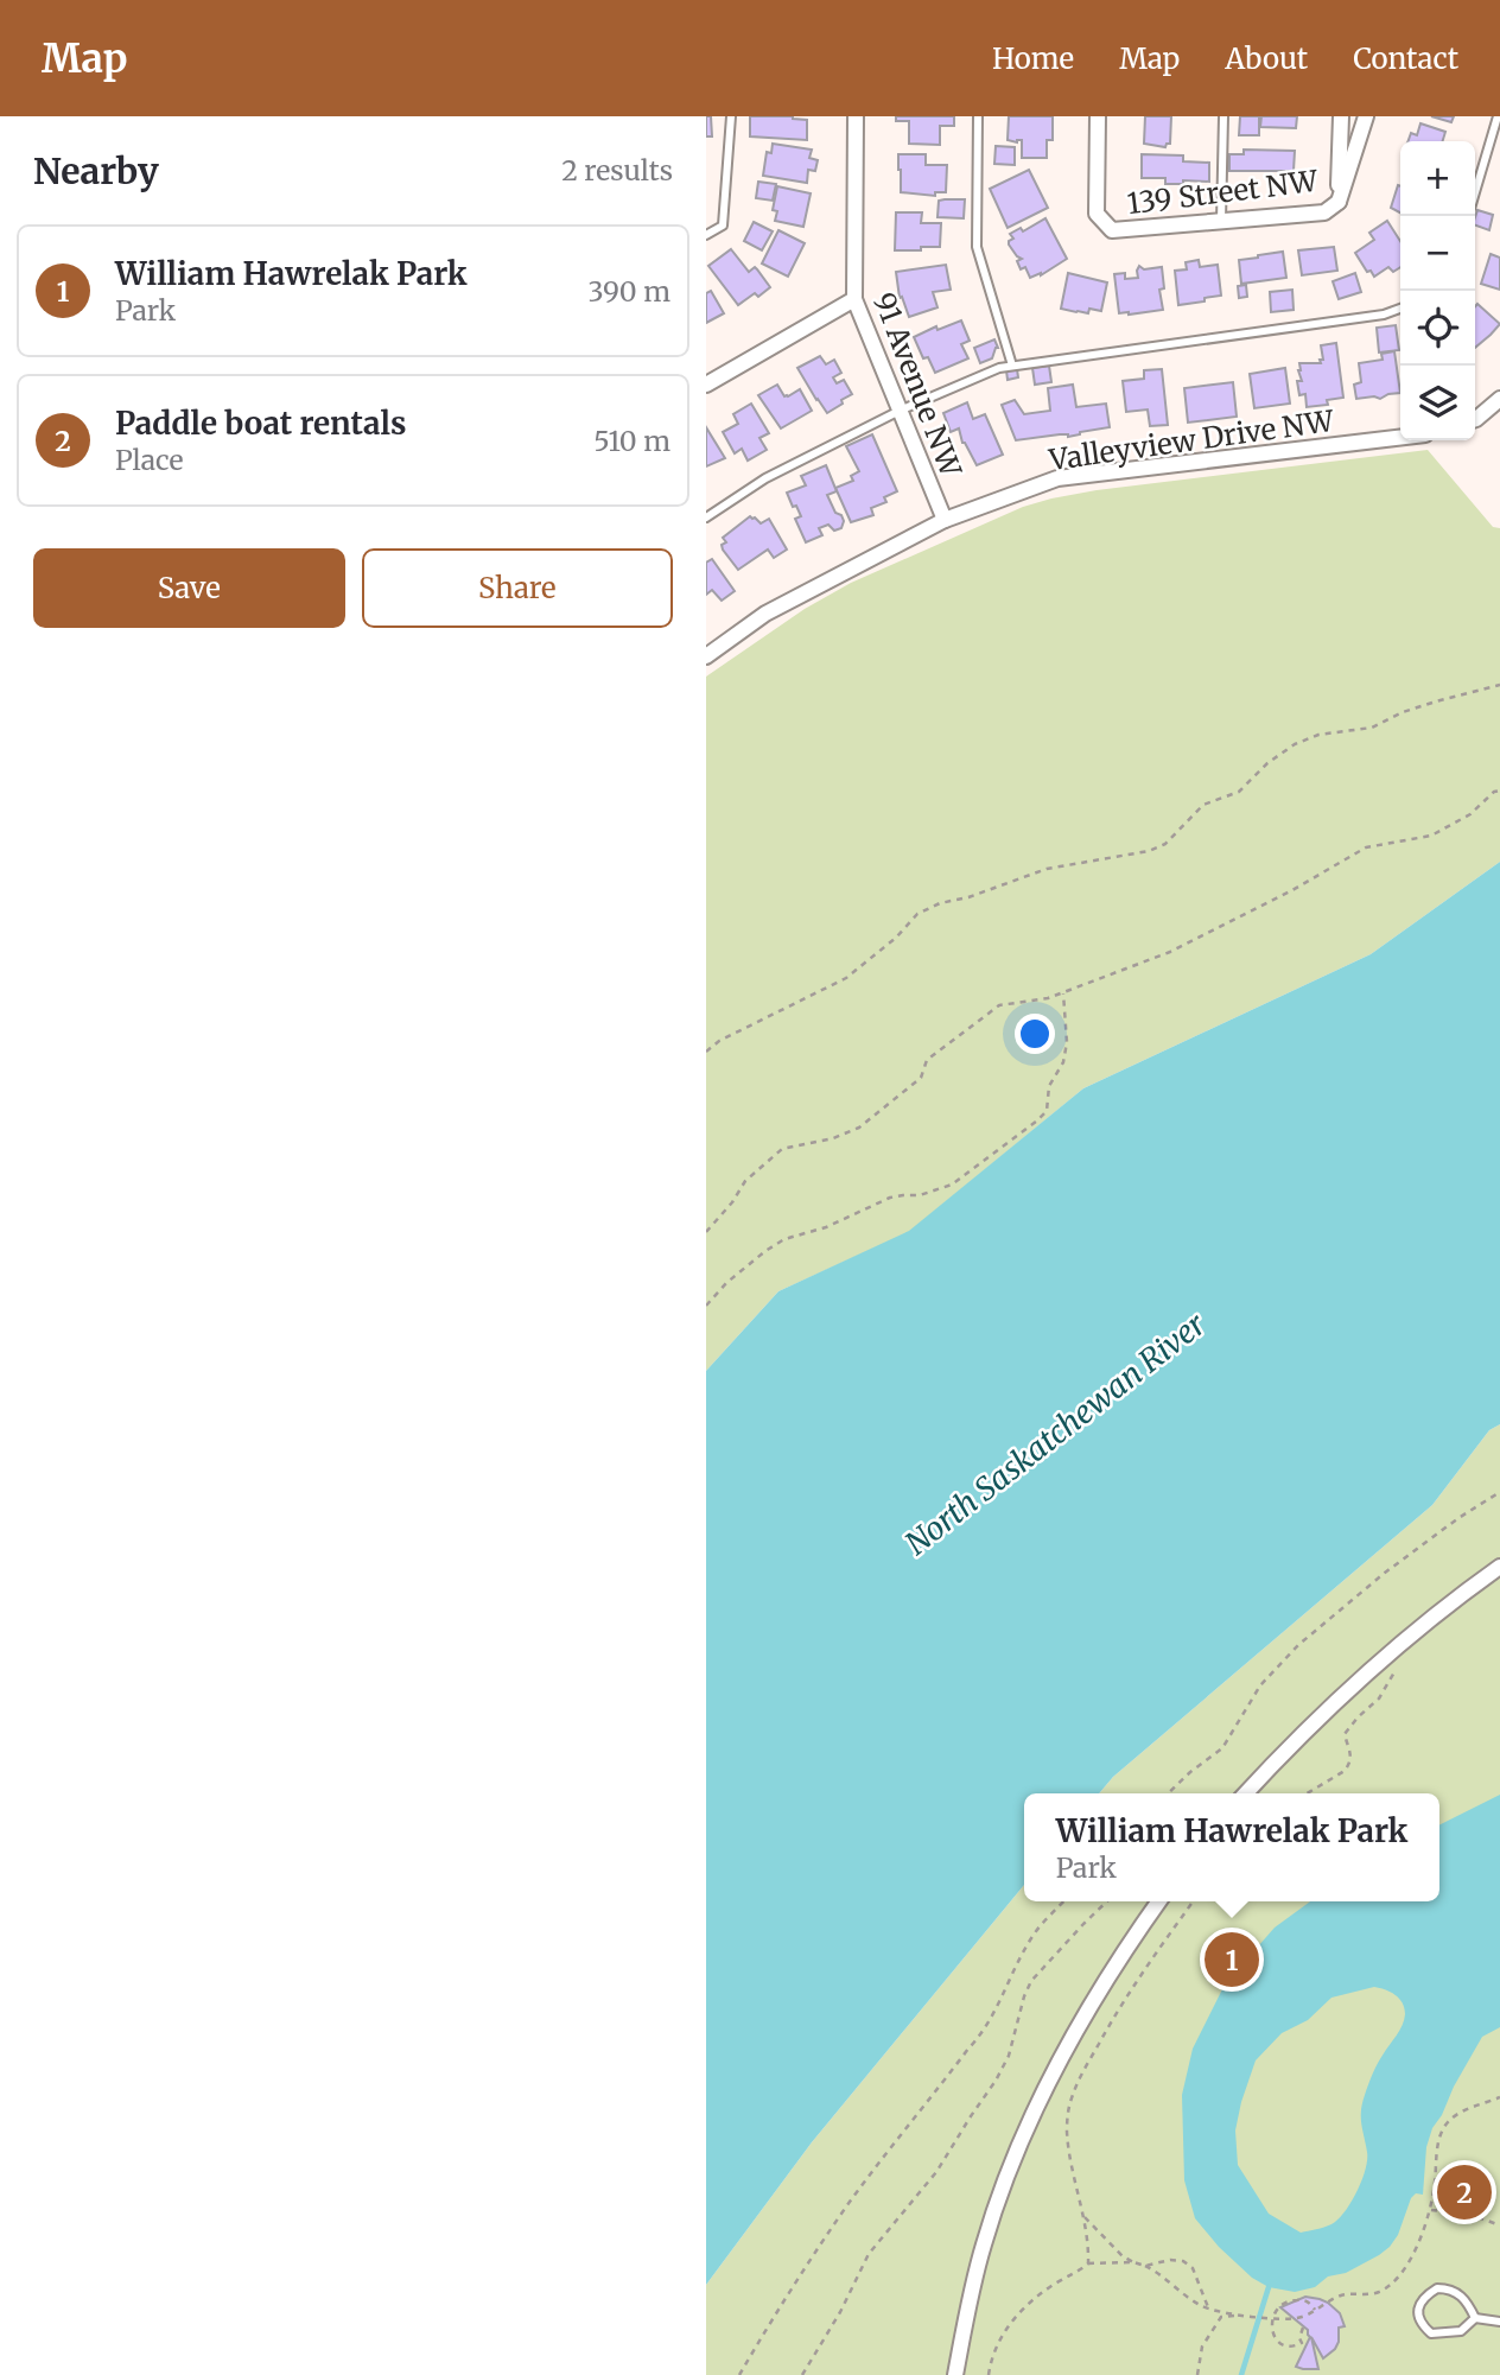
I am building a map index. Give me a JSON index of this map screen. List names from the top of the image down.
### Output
{
  "streets": {
    "street": ["139 Street NW", "91 Avenue NW", "Valleyview Drive NW"]
  },
  "crossings": [
    ["91 Avenue NW", "Valleyview Drive NW"]
  ],
  "water": ["North Saskatchewan River"],
  "page": {
    "header": "Map",
    "nav": [
      "Home",
      "Map",
      "About",
      "Contact"
    ],
    "heading": ["Nearby", "2 results"],
    "map_buttons": ["+", "−"],
    "list": [
      {
        "mark": "1",
        "name": "William Hawrelak Park",
        "note": "Park",
        "value": "390 m"
      },
      {
        "mark": "2",
        "name": "Paddle boat rentals",
        "note": "Place",
        "value": "510 m"
      }
    ],
    "buttons": ["Save", "Share"],
    "popup": ["William Hawrelak Park", "Park"],
    "pins": ["1", "2"]
  }
}
